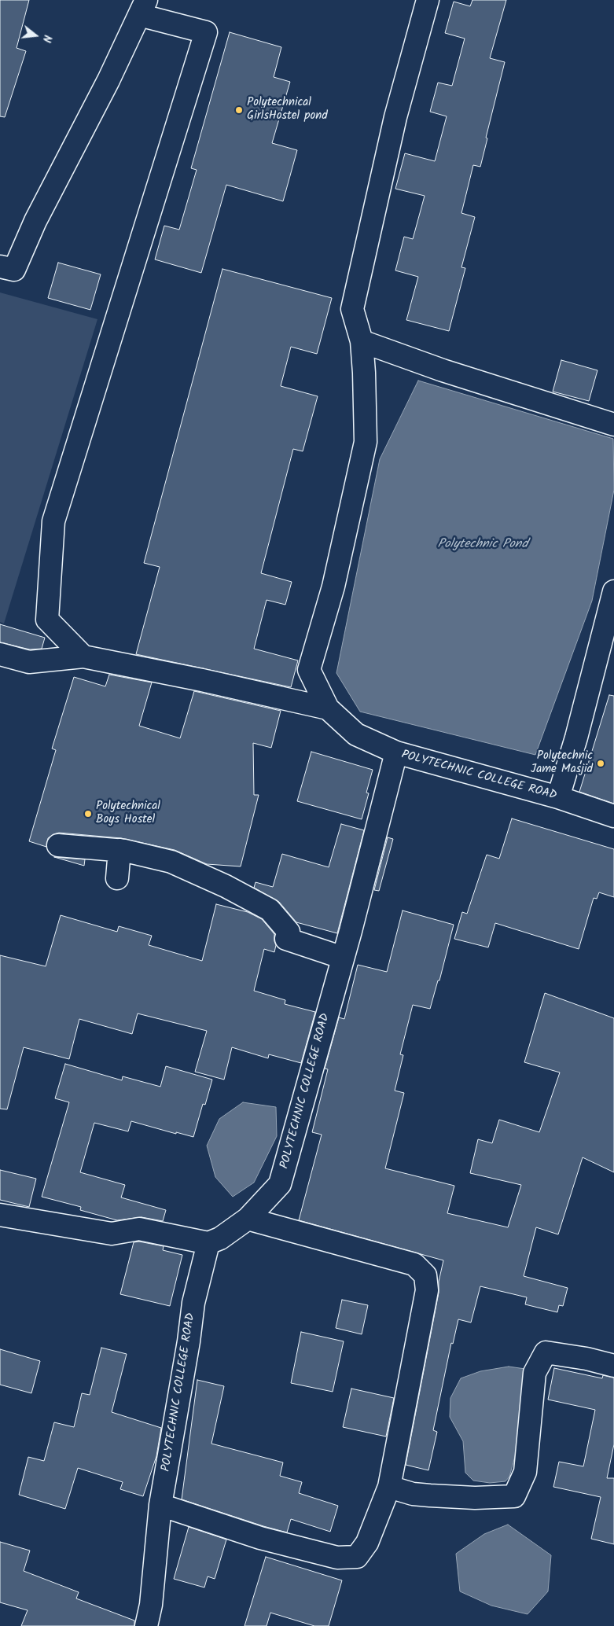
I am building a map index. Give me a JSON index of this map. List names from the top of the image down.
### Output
{
  "streets": {
    "street": ["POLYTECHNIC COLLEGE ROAD"]
  },
  "water": ["Polytechnic Pond"],
  "places": ["Polytechnical GirlsHostel pond", "Polytechnic Jame Masjid", "Polytechnical Boys Hostel"],
  "north": "right"
}
